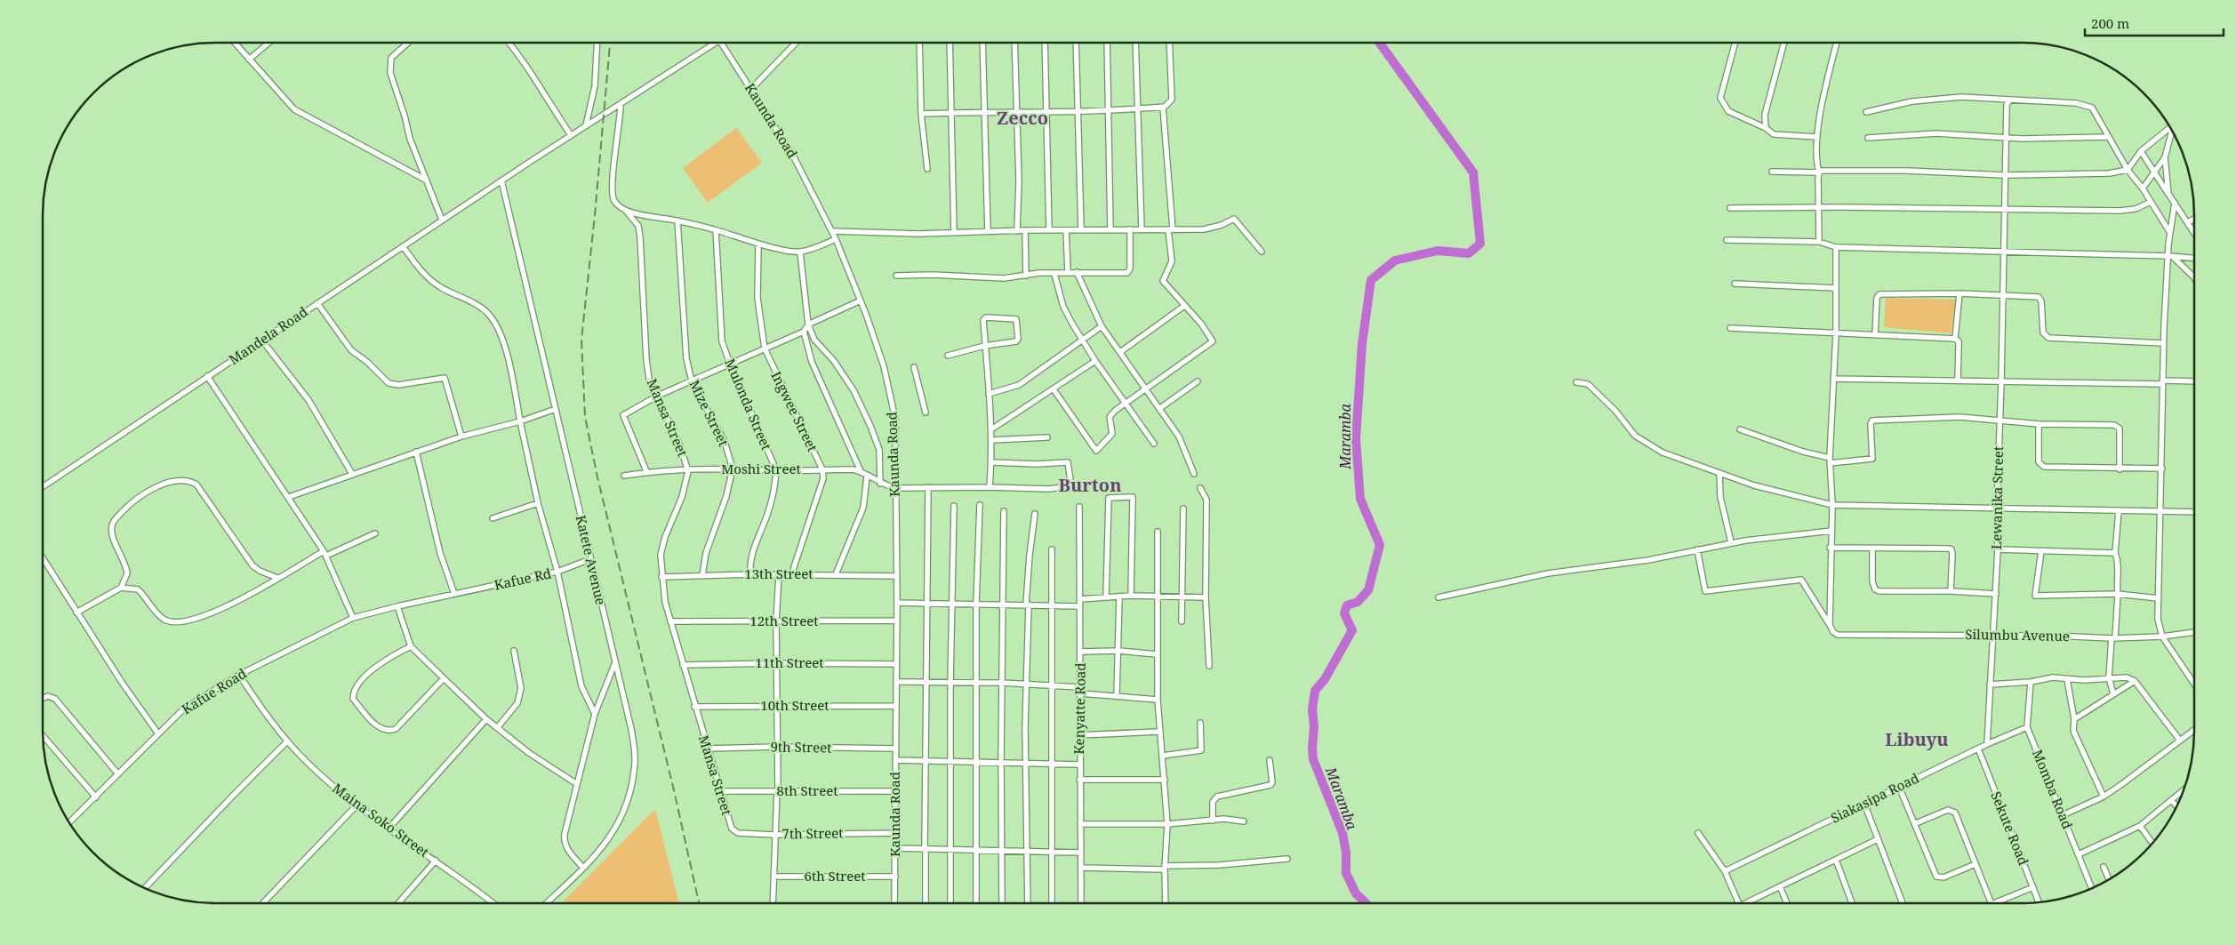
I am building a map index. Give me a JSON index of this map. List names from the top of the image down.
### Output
{
  "streets": {
    "street": [
      "Kaunda Road",
      "Mandela Road",
      "Mulonda Street",
      "Ingwee Street",
      "Mize Street",
      "Mansa Street",
      "Moshi Street",
      "Lewanika Street",
      "Katete Avenue",
      "13th Street",
      "Kafue Rd",
      "12th Street",
      "Silumbu Avenue",
      "11th Street",
      "Kafue Road",
      "10th Street",
      "Kenyatte Road",
      "9th Street",
      "Momba Road",
      "8th Street",
      "Siakasipa Road",
      "Maina Soko Street",
      "Sekute Road",
      "7th Street",
      "6th Street"
    ]
  },
  "crossings": [
    ["Kaunda Road", "13th Street"],
    ["Kaunda Road", "12th Street"],
    ["Kaunda Road", "11th Street"],
    ["Kaunda Road", "10th Street"],
    ["Kaunda Road", "9th Street"],
    ["Kaunda Road", "8th Street"],
    ["Kaunda Road", "7th Street"],
    ["Kaunda Road", "6th Street"],
    ["Mandela Road", "Mansa Street"],
    ["Mandela Road", "Katete Avenue"],
    ["Mulonda Street", "Moshi Street"],
    ["Ingwee Street", "Moshi Street"],
    ["Ingwee Street", "13th Street"],
    ["Mize Street", "Moshi Street"],
    ["Mize Street", "13th Street"],
    ["Mansa Street", "Moshi Street"],
    ["Mansa Street", "13th Street"],
    ["Mansa Street", "12th Street"],
    ["Mansa Street", "11th Street"],
    ["Mansa Street", "10th Street"],
    ["Mansa Street", "9th Street"],
    ["Mansa Street", "8th Street"],
    ["Mansa Street", "7th Street"],
    ["Lewanika Street", "Silumbu Avenue"],
    ["Lewanika Street", "Siakasipa Road"],
    ["Katete Avenue", "Kafue Rd"],
    ["Kafue Rd", "Kafue Road"],
    ["Kafue Road", "Maina Soko Street"],
    ["Momba Road", "Siakasipa Road"],
    ["Siakasipa Road", "Sekute Road"]
  ],
  "districts": ["Zecco", "Burton", "Libuyu"],
  "water": ["Maramba"],
  "scale_bar": "200 m"
}
